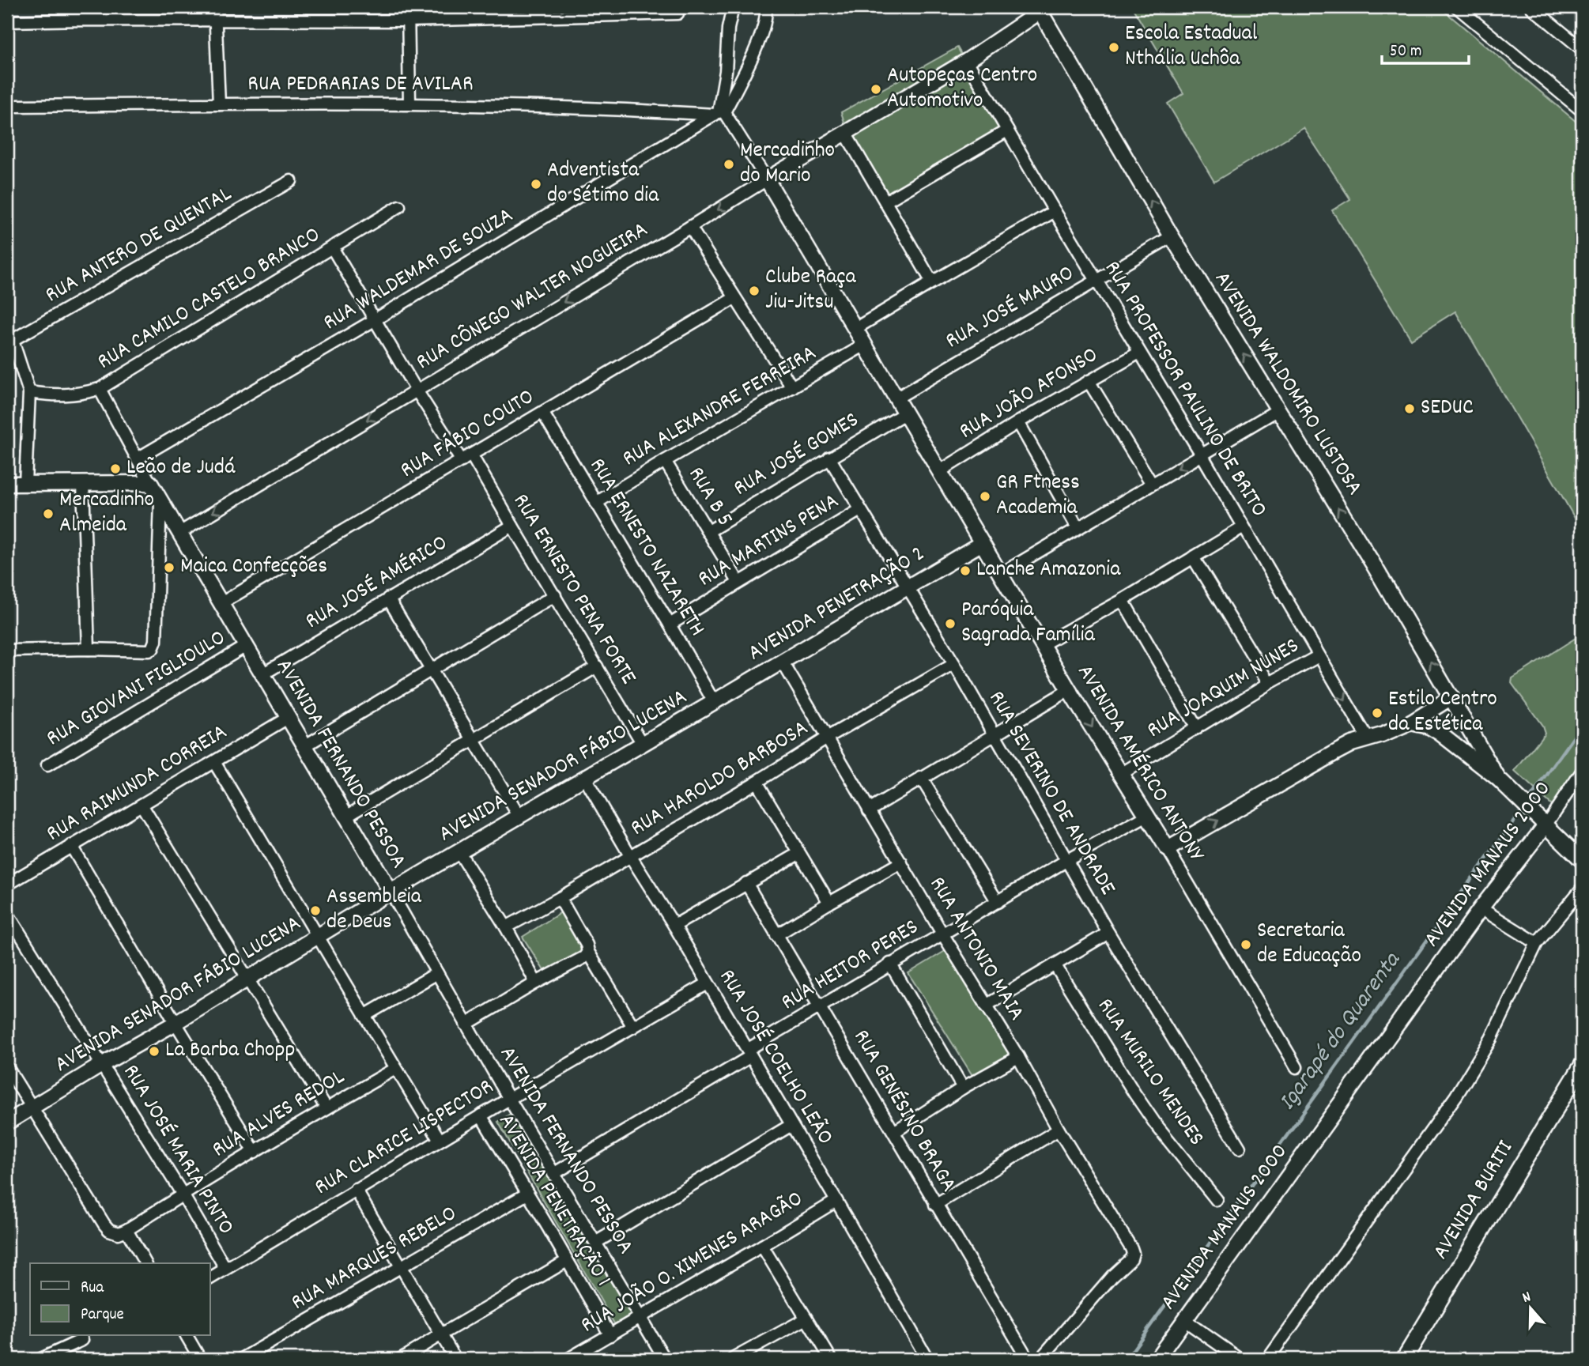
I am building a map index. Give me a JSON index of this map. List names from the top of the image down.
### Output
{
  "streets": {
    "main road": ["AVENIDA BURITI"],
    "street": [
      "RUA PEDRARIAS DE AVILAR",
      "RUA ANTERO DE QUENTAL",
      "RUA WALDEMAR DE SOUZA",
      "RUA CÔNEGO WALTER NOGUEIRA",
      "RUA CAMILO CASTELO BRANCO",
      "RUA JOSÉ MAURO",
      "AVENIDA WALDOMIRO LUSTOSA",
      "RUA PROFESSOR PAULINO DE BRITO",
      "RUA JOÃO AFONSO",
      "RUA ALEXANDRE FERREIRA",
      "RUA FÁBIO COUTO",
      "RUA JOSÉ GOMES",
      "RUA B 5",
      "RUA MARTINS PENA",
      "RUA ERNESTO NAZARETH",
      "RUA JOSÉ AMÉRICO",
      "RUA ERNESTO PENA FORTE",
      "AVENIDA PENETRAÇÃO 2",
      "RUA GIOVANI FIGLIOULO",
      "RUA JOAQUIM NUNES",
      "AVENIDA AMÉRICO ANTONY",
      "AVENIDA FERNANDO PESSOA",
      "AVENIDA SENADOR FÁBIO LUCENA",
      "RUA HAROLDO BARBOSA",
      "RUA RAIMUNDA CORREIA",
      "RUA SEVERINO DE ANDRADE",
      "AVENIDA MANAUS 2000",
      "RUA ANTONIO MAIA",
      "RUA HEITOR PERES",
      "RUA JOSÉ COELHO LEÃO",
      "RUA MURILO MENDES",
      "RUA GENÉSINO BRAGA",
      "RUA ALVES REDOL",
      "RUA CLARICE LISPECTOR",
      "RUA JOSÉ MARIA PINTO",
      "AVENIDA PENETRAÇÃO 1",
      "RUA MARQUES REBELO",
      "RUA JOÃO O. XIMENES ARAGÃO"
    ]
  },
  "crossings": [
    ["RUA PEDRARIAS DE AVILAR", "RUA WALDEMAR DE SOUZA"],
    ["RUA PEDRARIAS DE AVILAR", "AVENIDA AMÉRICO ANTONY"],
    ["RUA WALDEMAR DE SOUZA", "RUA ERNESTO PENA FORTE"],
    ["RUA WALDEMAR DE SOUZA", "AVENIDA AMÉRICO ANTONY"],
    ["RUA WALDEMAR DE SOUZA", "AVENIDA FERNANDO PESSOA"],
    ["RUA CÔNEGO WALTER NOGUEIRA", "AVENIDA WALDOMIRO LUSTOSA"],
    ["RUA CÔNEGO WALTER NOGUEIRA", "RUA PROFESSOR PAULINO DE BRITO"],
    ["RUA CÔNEGO WALTER NOGUEIRA", "RUA ERNESTO PENA FORTE"],
    ["RUA CÔNEGO WALTER NOGUEIRA", "AVENIDA AMÉRICO ANTONY"],
    ["RUA CÔNEGO WALTER NOGUEIRA", "AVENIDA FERNANDO PESSOA"],
    ["RUA CAMILO CASTELO BRANCO", "RUA ERNESTO PENA FORTE"],
    ["RUA CAMILO CASTELO BRANCO", "AVENIDA FERNANDO PESSOA"],
    ["RUA JOSÉ MAURO", "AVENIDA WALDOMIRO LUSTOSA"],
    ["RUA JOSÉ MAURO", "RUA PROFESSOR PAULINO DE BRITO"],
    ["RUA JOSÉ MAURO", "AVENIDA AMÉRICO ANTONY"],
    ["AVENIDA WALDOMIRO LUSTOSA", "AVENIDA MANAUS 2000"],
    ["RUA PROFESSOR PAULINO DE BRITO", "RUA JOÃO AFONSO"],
    ["RUA PROFESSOR PAULINO DE BRITO", "RUA JOAQUIM NUNES"],
    ["RUA JOÃO AFONSO", "AVENIDA AMÉRICO ANTONY"],
    ["RUA ALEXANDRE FERREIRA", "RUA B 5"],
    ["RUA ALEXANDRE FERREIRA", "RUA ERNESTO NAZARETH"],
    ["RUA ALEXANDRE FERREIRA", "AVENIDA AMÉRICO ANTONY"],
    ["RUA FÁBIO COUTO", "RUA ERNESTO NAZARETH"],
    ["RUA FÁBIO COUTO", "RUA ERNESTO PENA FORTE"],
    ["RUA FÁBIO COUTO", "AVENIDA FERNANDO PESSOA"],
    ["RUA JOSÉ GOMES", "RUA B 5"],
    ["RUA JOSÉ GOMES", "AVENIDA AMÉRICO ANTONY"],
    ["RUA JOSÉ GOMES", "RUA SEVERINO DE ANDRADE"],
    ["RUA B 5", "RUA MARTINS PENA"],
    ["RUA MARTINS PENA", "RUA ERNESTO NAZARETH"],
    ["RUA MARTINS PENA", "RUA SEVERINO DE ANDRADE"],
    ["RUA ERNESTO NAZARETH", "AVENIDA PENETRAÇÃO 2"],
    ["RUA ERNESTO NAZARETH", "AVENIDA SENADOR FÁBIO LUCENA"],
    ["RUA JOSÉ AMÉRICO", "RUA ERNESTO PENA FORTE"],
    ["RUA JOSÉ AMÉRICO", "AVENIDA FERNANDO PESSOA"],
    ["RUA ERNESTO PENA FORTE", "AVENIDA SENADOR FÁBIO LUCENA"],
    ["AVENIDA PENETRAÇÃO 2", "AVENIDA AMÉRICO ANTONY"],
    ["AVENIDA PENETRAÇÃO 2", "AVENIDA SENADOR FÁBIO LUCENA"],
    ["AVENIDA PENETRAÇÃO 2", "RUA SEVERINO DE ANDRADE"],
    ["AVENIDA PENETRAÇÃO 2", "RUA ANTONIO MAIA"],
    ["RUA GIOVANI FIGLIOULO", "AVENIDA FERNANDO PESSOA"],
    ["RUA JOAQUIM NUNES", "AVENIDA AMÉRICO ANTONY"],
    ["AVENIDA AMÉRICO ANTONY", "RUA HEITOR PERES"],
    ["AVENIDA FERNANDO PESSOA", "AVENIDA SENADOR FÁBIO LUCENA"],
    ["AVENIDA FERNANDO PESSOA", "RUA RAIMUNDA CORREIA"],
    ["AVENIDA FERNANDO PESSOA", "RUA HEITOR PERES"],
    ["AVENIDA FERNANDO PESSOA", "RUA CLARICE LISPECTOR"],
    ["AVENIDA FERNANDO PESSOA", "RUA JOÃO O. XIMENES ARAGÃO"],
    ["AVENIDA SENADOR FÁBIO LUCENA", "RUA JOSÉ COELHO LEÃO"],
    ["AVENIDA SENADOR FÁBIO LUCENA", "RUA JOSÉ MARIA PINTO"],
    ["RUA HAROLDO BARBOSA", "RUA SEVERINO DE ANDRADE"],
    ["RUA HAROLDO BARBOSA", "RUA ANTONIO MAIA"],
    ["RUA HAROLDO BARBOSA", "RUA JOSÉ COELHO LEÃO"],
    ["RUA SEVERINO DE ANDRADE", "RUA HEITOR PERES"],
    ["RUA ANTONIO MAIA", "RUA HEITOR PERES"],
    ["RUA HEITOR PERES", "RUA JOSÉ COELHO LEÃO"],
    ["RUA HEITOR PERES", "RUA GENÉSINO BRAGA"],
    ["RUA JOSÉ COELHO LEÃO", "RUA CLARICE LISPECTOR"],
    ["RUA JOSÉ COELHO LEÃO", "RUA JOÃO O. XIMENES ARAGÃO"],
    ["RUA ALVES REDOL", "RUA JOSÉ MARIA PINTO"],
    ["RUA CLARICE LISPECTOR", "RUA JOSÉ MARIA PINTO"],
    ["RUA CLARICE LISPECTOR", "AVENIDA PENETRAÇÃO 1"],
    ["AVENIDA PENETRAÇÃO 1", "RUA MARQUES REBELO"],
    ["AVENIDA PENETRAÇÃO 1", "RUA JOÃO O. XIMENES ARAGÃO"]
  ],
  "one_way": ["RUA CÔNEGO WALTER NOGUEIRA", "AVENIDA WALDOMIRO LUSTOSA"],
  "water": ["Igarapé do Quarenta"],
  "places": [
    "Escola Estadual Nthália Uchôa",
    "Autopeças Centro Automotivo",
    "Mercadinho do Mario",
    "Adventista do Sétimo dia",
    "Clube Raça Jiu-Jitsu",
    "SEDUC",
    "Leão de Judá",
    "GR Ftness Academia",
    "Mercadinho Almeida",
    "Maica Confecções",
    "Lanche Amazonia",
    "Paróquia Sagrada Família",
    "Estilo Centro da Estética",
    "Assembleia de Deus",
    "Secretaria de Educação",
    "La Barba Chopp"
  ],
  "legend": ["Rua", "Parque"],
  "scale_bar": "50 m",
  "north": "top"
}
